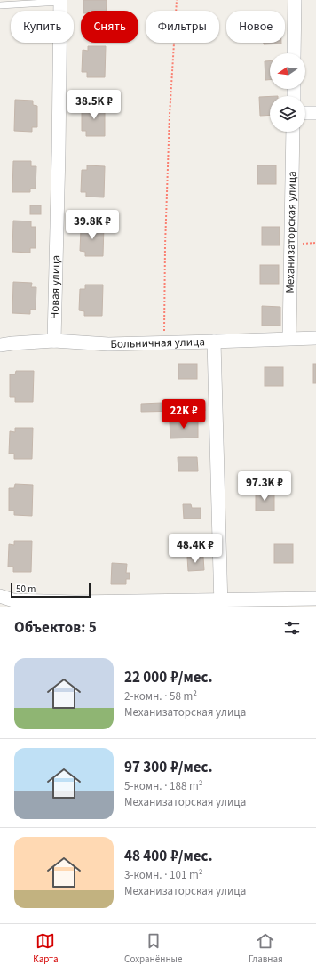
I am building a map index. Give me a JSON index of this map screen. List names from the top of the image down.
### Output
{
  "streets": {
    "street": ["Механизаторская улица", "Новая улица", "Больничная улица"]
  },
  "crossings": [
    ["Механизаторская улица", "Больничная улица"],
    ["Новая улица", "Больничная улица"]
  ],
  "scale_bar": "50 m",
  "north": "left",
  "page": {
    "chip": [
      "Купить",
      "Снять",
      "Фильтры",
      "Новое"
    ],
    "price": [
      "38.5K ₽",
      "39.8K ₽",
      "22K ₽",
      "97.3K ₽",
      "48.4K ₽"
    ],
    "scale": "50 m",
    "heading": "Объектов: 5",
    "list": [
      {
        "name": "22 000 ₽/мес.",
        "note": "2-комн. · 58 m² · Механизаторская улица"
      },
      {
        "name": "97 300 ₽/мес.",
        "note": "5-комн. · 188 m² · Механизаторская улица"
      },
      {
        "name": "48 400 ₽/мес.",
        "note": "3-комн. · 101 m² · Механизаторская улица"
      }
    ],
    "tabs": ["Карта", "Сохранённые", "Главная"]
  }
}
